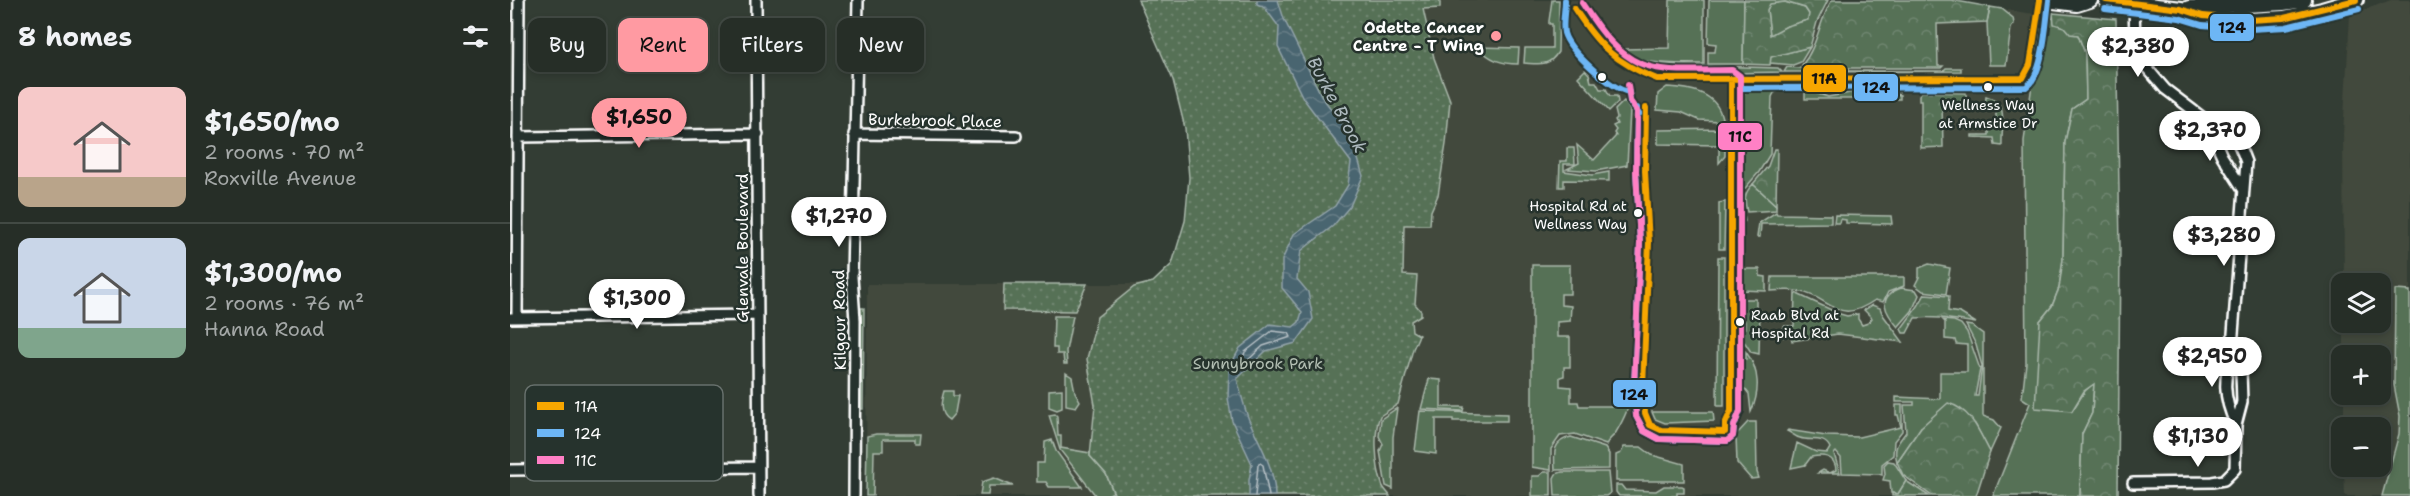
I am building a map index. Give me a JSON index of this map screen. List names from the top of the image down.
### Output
{
  "streets": {
    "street": ["Burkebrook Place", "Glenvale Boulevard", "Kilgour Road"]
  },
  "crossings": [
    ["Burkebrook Place", "Kilgour Road"]
  ],
  "water": ["Burke Brook"],
  "parks": ["Sunnybrook Park"],
  "places": [
    "Odette Cancer Centre - T Wing",
    "Wellness Way at Armstice Dr",
    "Hospital Rd at Wellness Way",
    "Raab Blvd at Hospital Rd"
  ],
  "lines": ["transit line 11A", "transit line 124", "transit line 11C"],
  "legend": ["11A", "124", "11C"],
  "page": {
    "heading": "8 homes",
    "chip": [
      "Buy",
      "Rent",
      "Filters",
      "New"
    ],
    "price": [
      "$2,380",
      "$1,650",
      "$2,370",
      "$1,270",
      "$3,280",
      "$1,300",
      "$2,950",
      "$1,130"
    ],
    "list": [
      {
        "name": "$1,650/mo",
        "note": "2 rooms · 70 m² · Roxville Avenue"
      },
      {
        "name": "$1,300/mo",
        "note": "2 rooms · 76 m² · Hanna Road"
      }
    ],
    "map_buttons": ["+", "−"]
  }
}
